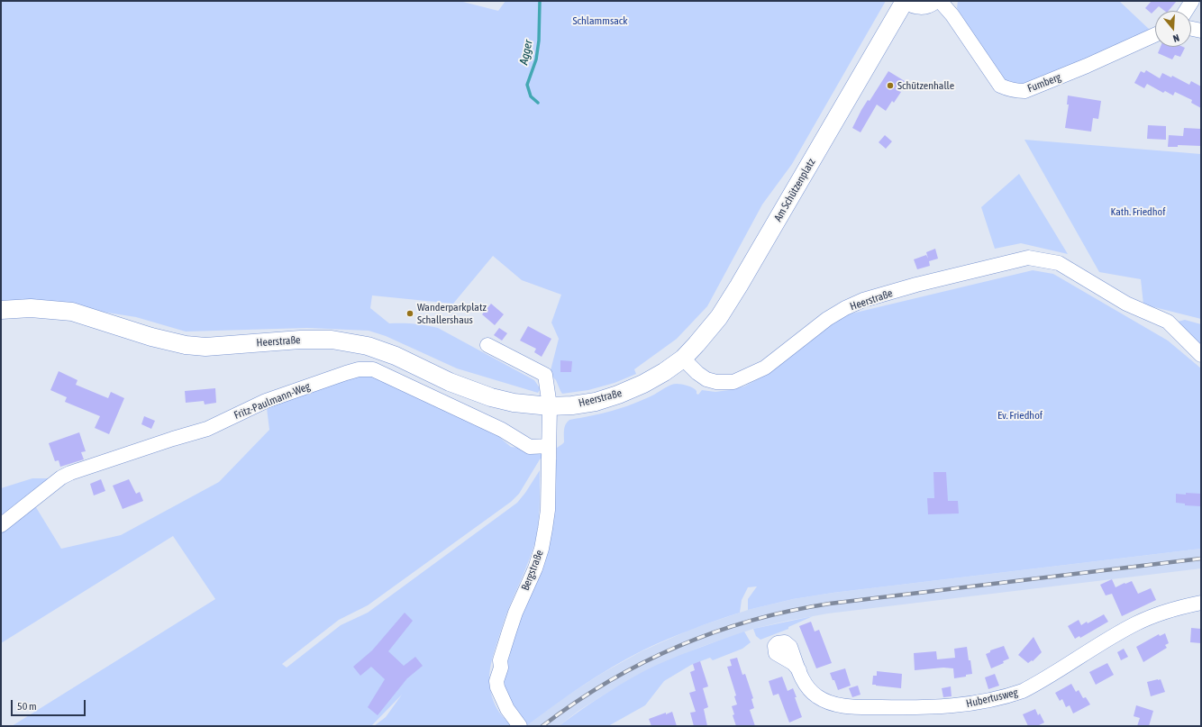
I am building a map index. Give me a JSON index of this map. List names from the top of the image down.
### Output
{
  "streets": {
    "main road": ["Am Schützenplatz", "Heerstraße"],
    "street": [
      "Fumberg",
      "Fritz-Paulmann-Weg",
      "Bergstraße",
      "Hubertusweg"
    ]
  },
  "crossings": [
    ["Am Schützenplatz", "Heerstraße"],
    ["Heerstraße", "Bergstraße"],
    ["Fritz-Paulmann-Weg", "Bergstraße"]
  ],
  "water": ["Agger"],
  "parks": ["Schlammsack", "Kath. Friedhof", "Ev. Friedhof"],
  "places": ["Schützenhalle", "Wanderparkplatz Schallershaus"],
  "scale_bar": "50 m",
  "north": "bottom"
}
